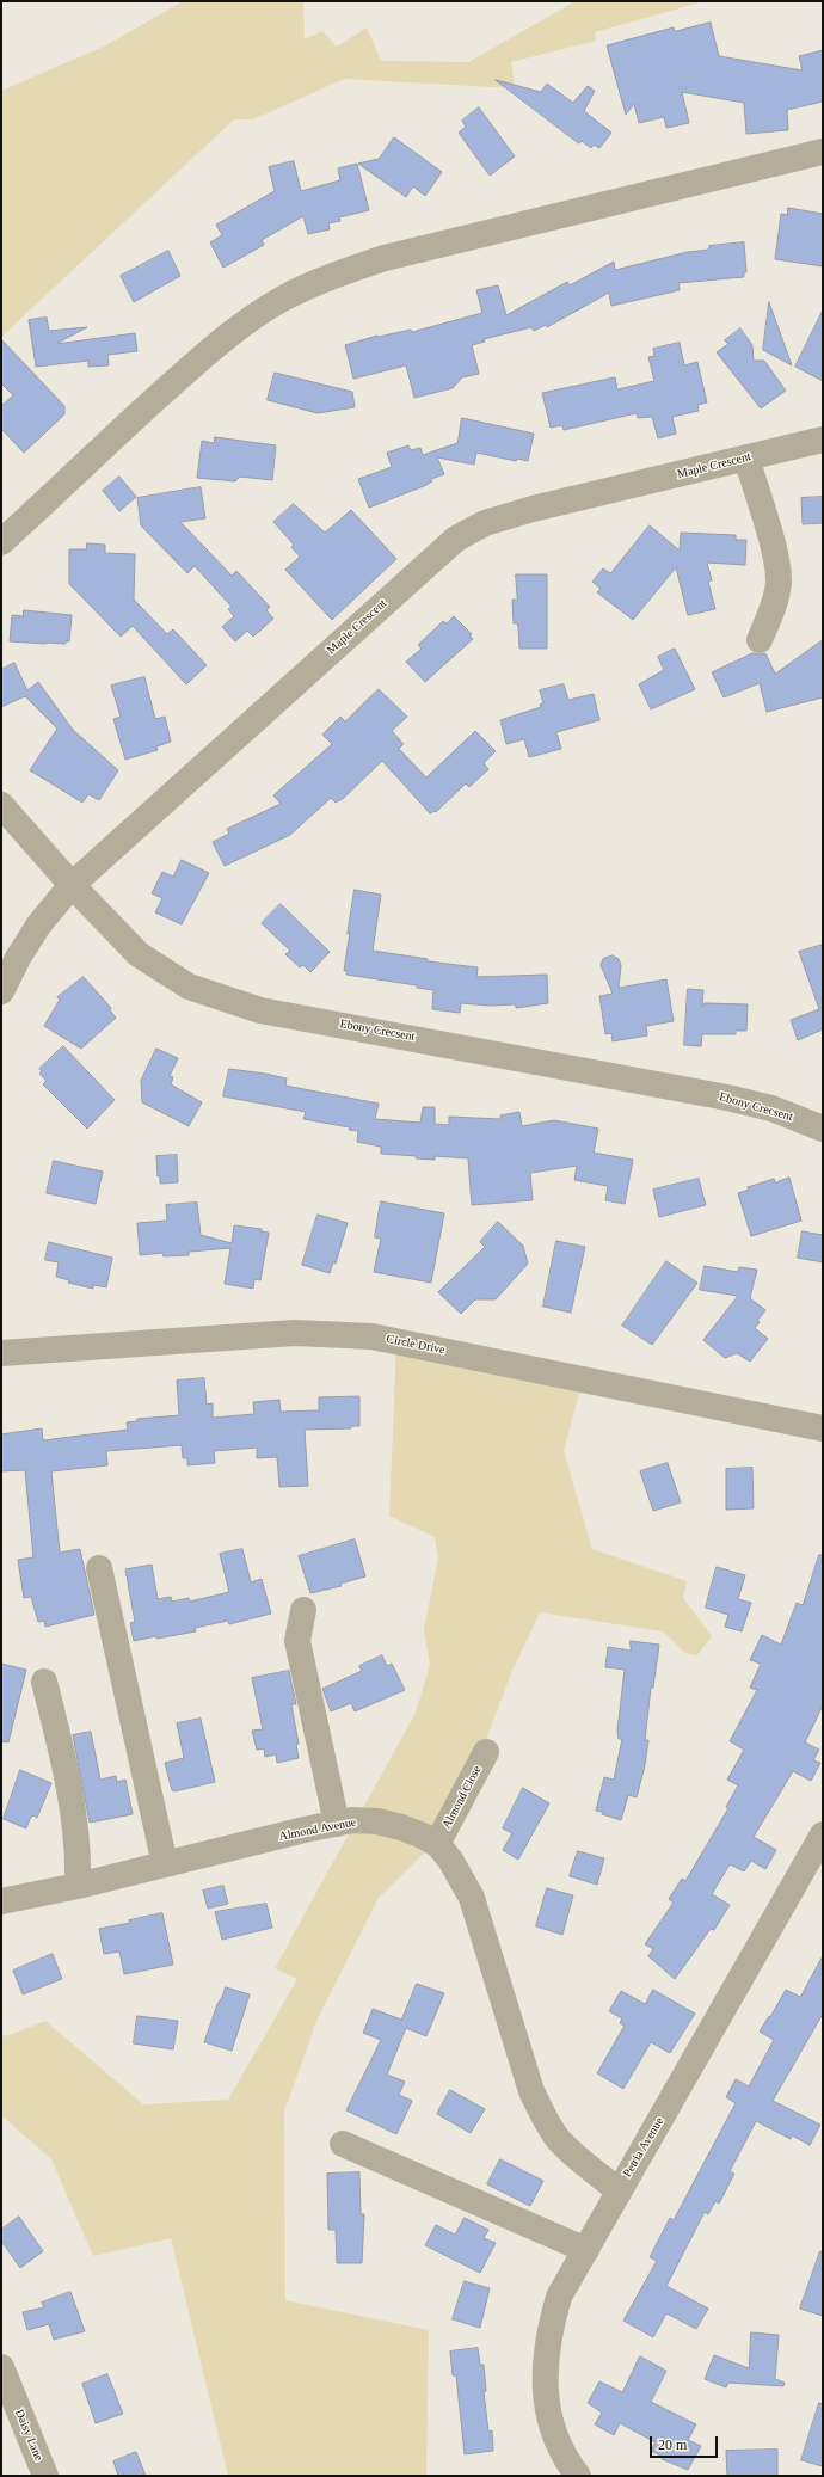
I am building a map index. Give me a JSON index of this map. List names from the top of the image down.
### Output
{
  "streets": {
    "street": [
      "Maple Crescent",
      "Ebony Crecsent",
      "Circle Drive",
      "Almond Close",
      "Almond Avenue",
      "Petria Avenue",
      "Daisy Lane"
    ]
  },
  "crossings": [
    ["Maple Crescent", "Ebony Crecsent"],
    ["Almond Close", "Almond Avenue"],
    ["Almond Avenue", "Petria Avenue"]
  ],
  "scale_bar": "20 m"
}
